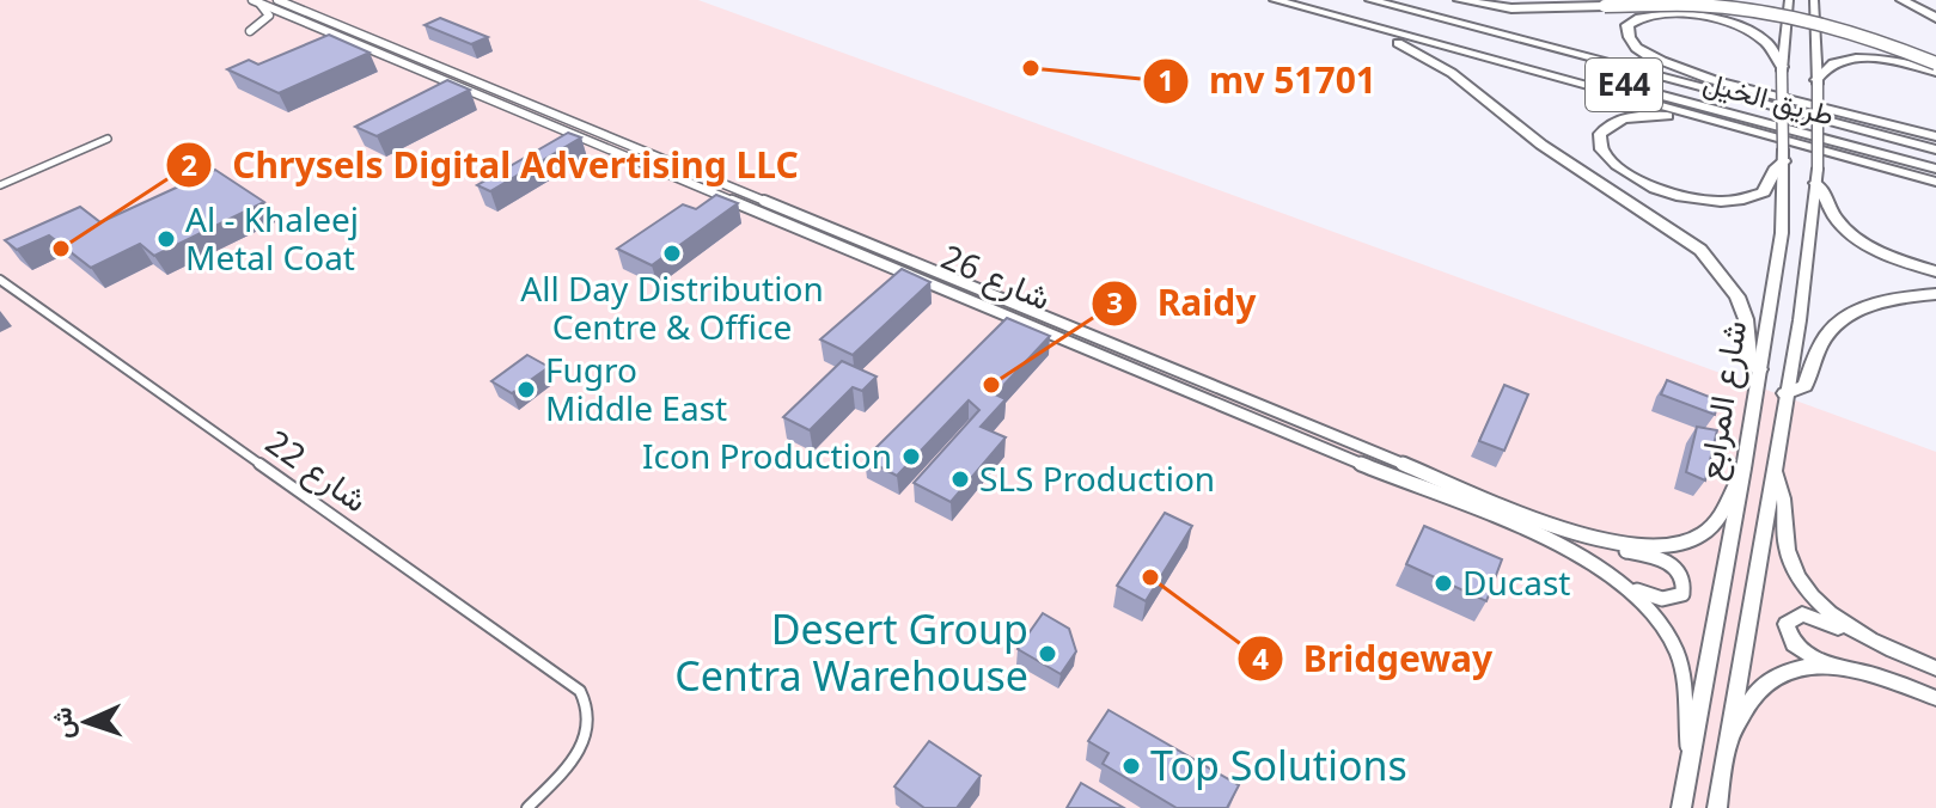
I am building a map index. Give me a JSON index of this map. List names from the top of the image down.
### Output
{
  "streets": {
    "highway": ["E44", "طريق الخيل"],
    "main road": ["شارع المرابع"],
    "street": ["شارع 26", "شارع 22"]
  },
  "crossings": [
    ["شارع 26", "شارع المرابع"]
  ],
  "places": [
    "mv 51701",
    "Al - Khaleej Metal Coat",
    "Chrysels Digital Advertising LLC",
    "All Day Distribution Centre & Office",
    "Raidy",
    "Fugro Middle East",
    "Icon Production",
    "SLS Production",
    "Bridgeway",
    "Ducast",
    "Desert Group Centra Warehouse",
    "Top Solutions"
  ],
  "north": "left"
}
